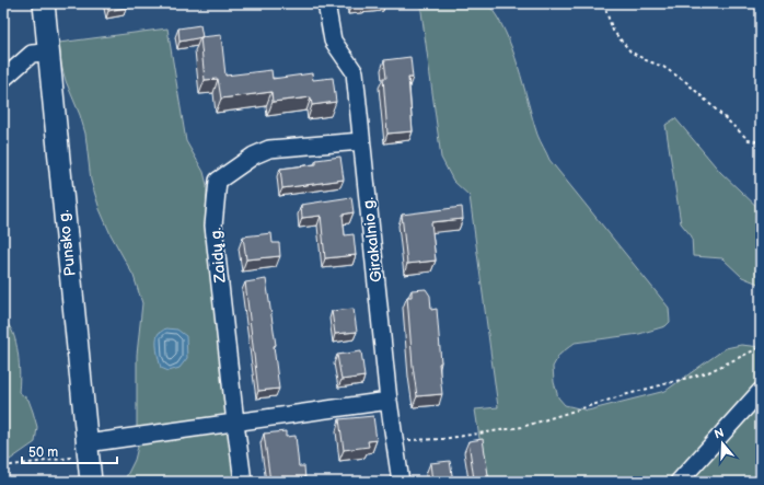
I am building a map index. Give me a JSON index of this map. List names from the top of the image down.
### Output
{
  "streets": {
    "main road": ["Punsko g."],
    "street": ["Girakalnio g.", "Zaidų g."]
  },
  "crossings": [
    ["Girakalnio g.", "Zaidų g."]
  ],
  "scale_bar": "50 m",
  "north": "top"
}
